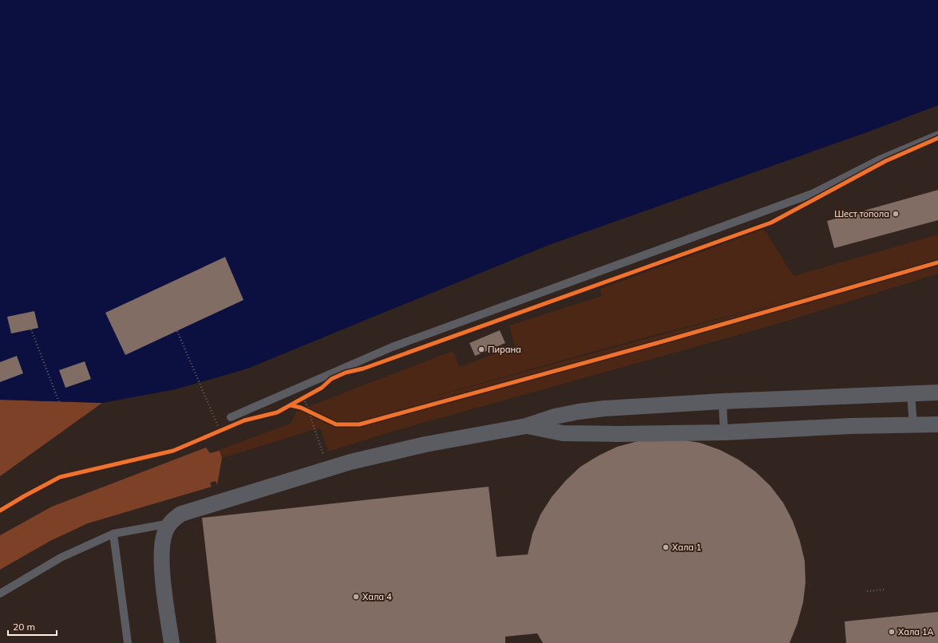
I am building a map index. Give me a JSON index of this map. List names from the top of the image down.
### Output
{
  "places": [
    "Шест топола",
    "Пирана",
    "Хала 1",
    "Хала 4",
    "Хала 1А"
  ],
  "scale_bar": "20 m"
}
